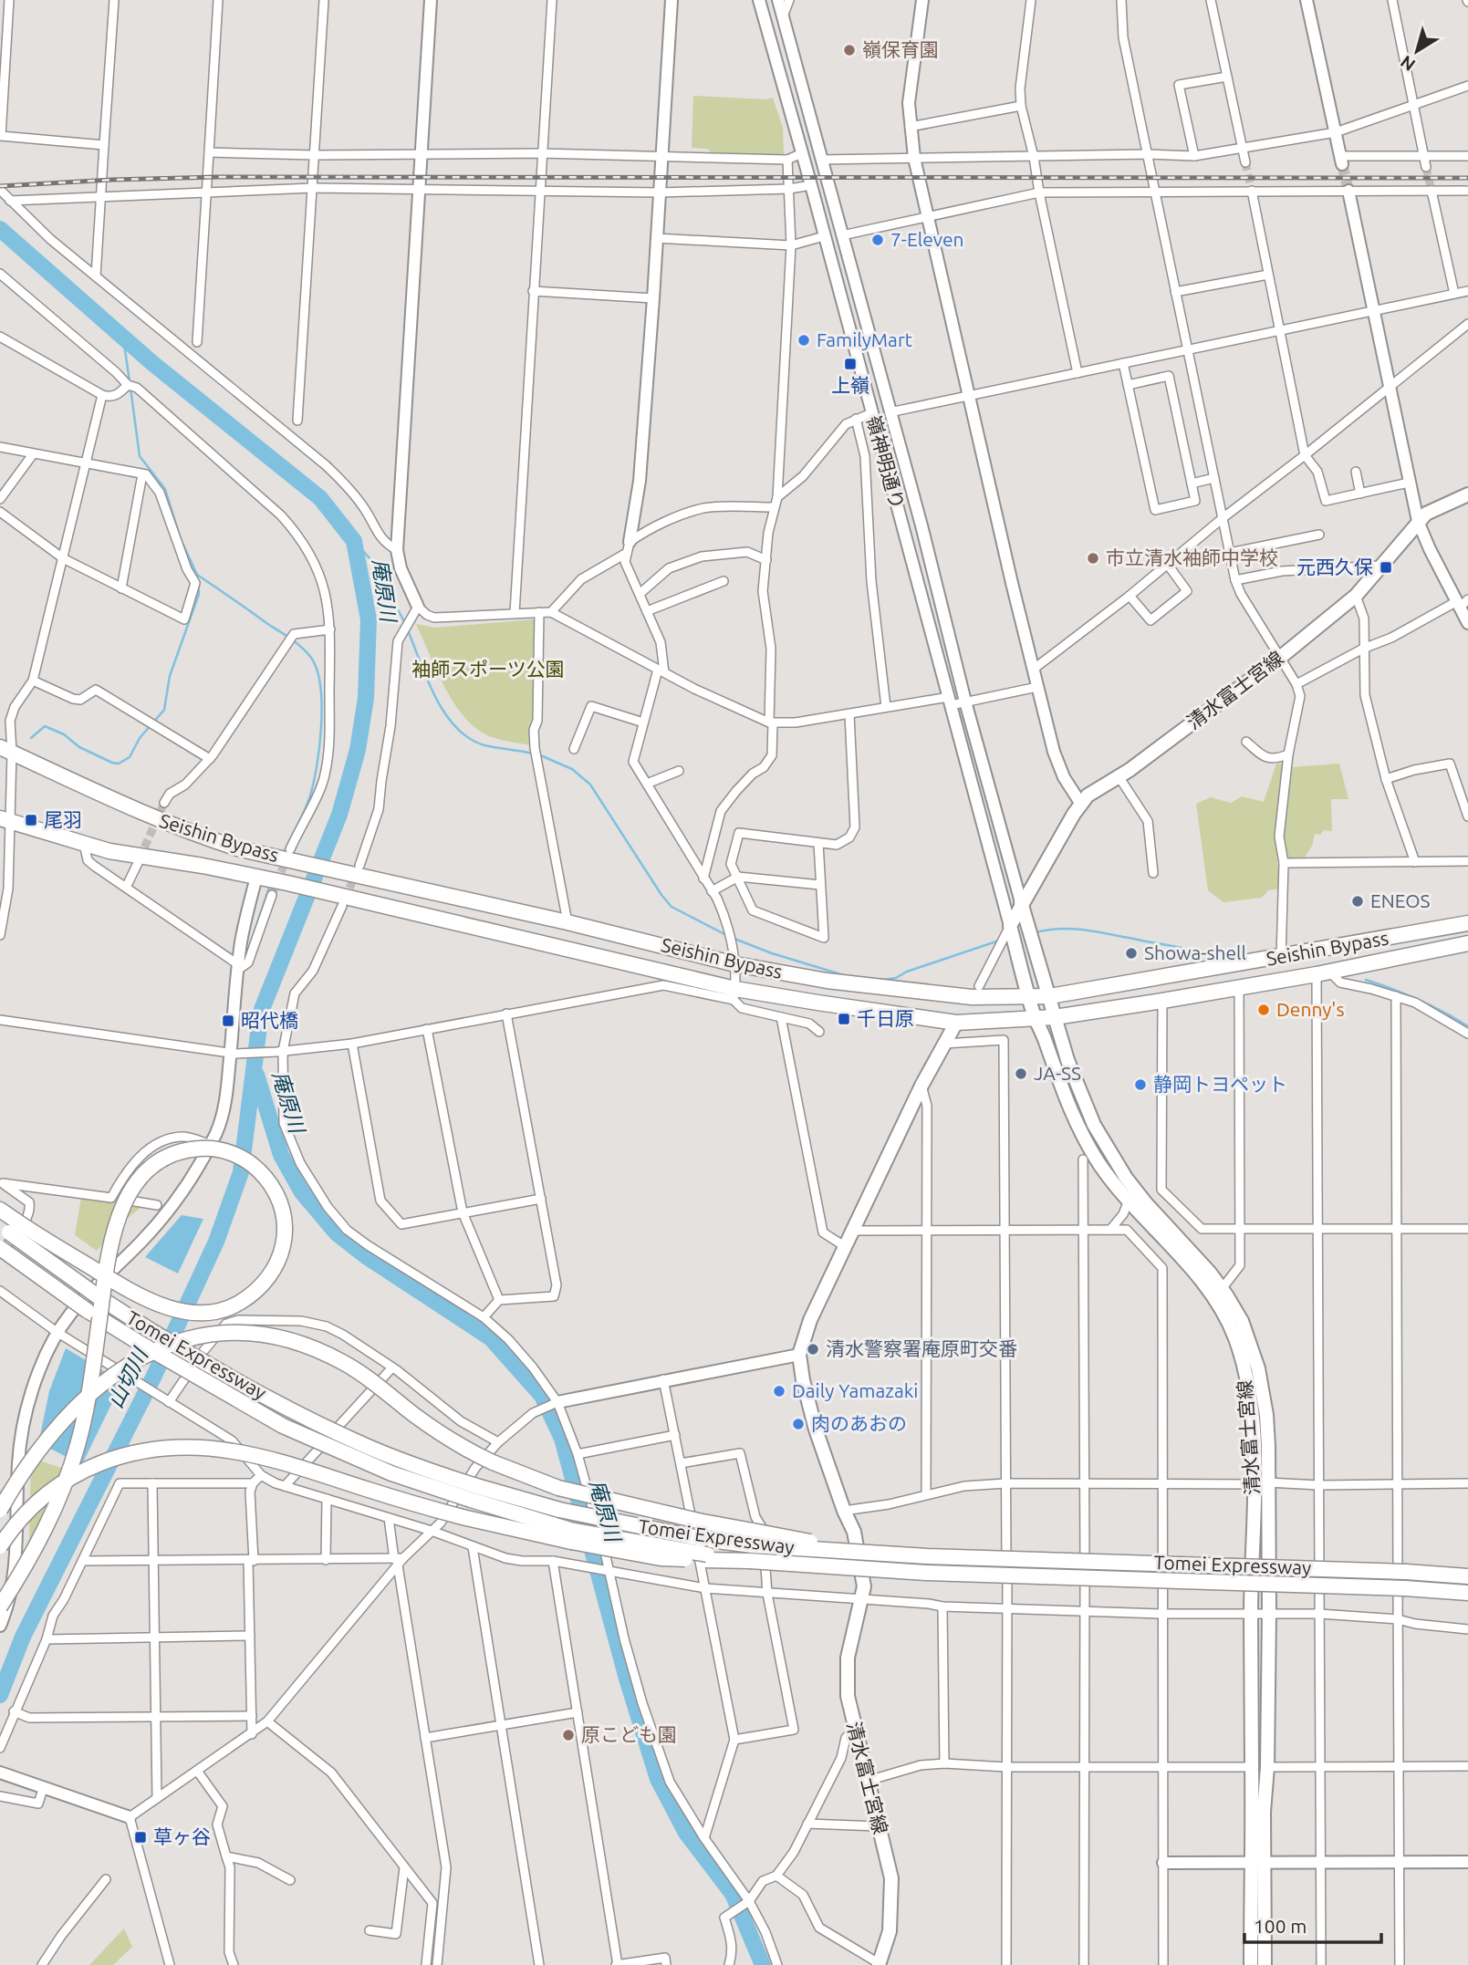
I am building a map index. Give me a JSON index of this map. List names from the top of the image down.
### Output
{
  "streets": {
    "highway": ["Seishin Bypass", "Tomei Expressway"],
    "main road": ["清水富士宮線"],
    "street": ["嶺神明通り"]
  },
  "crossings": [
    ["嶺神明通り", "清水富士宮線"],
    ["清水富士宮線", "Seishin Bypass"]
  ],
  "water": ["庵原川", "山切川"],
  "parks": ["袖師スポーツ公園"],
  "places": {
    "other": [
      "嶺保育園",
      "7-Eleven",
      "FamilyMart",
      "市立清水袖師中学校",
      "ENEOS",
      "Showa-shell",
      "Denny's",
      "JA-SS",
      "静岡トヨペット",
      "清水警察署庵原町交番",
      "Daily Yamazaki",
      "肉のあおの",
      "原こども園"
    ],
    "transit": [
      "上嶺",
      "元西久保",
      "尾羽",
      "千日原",
      "昭代橋",
      "草ヶ谷"
    ]
  },
  "scale_bar": "100 m",
  "north": "bottom left"
}
